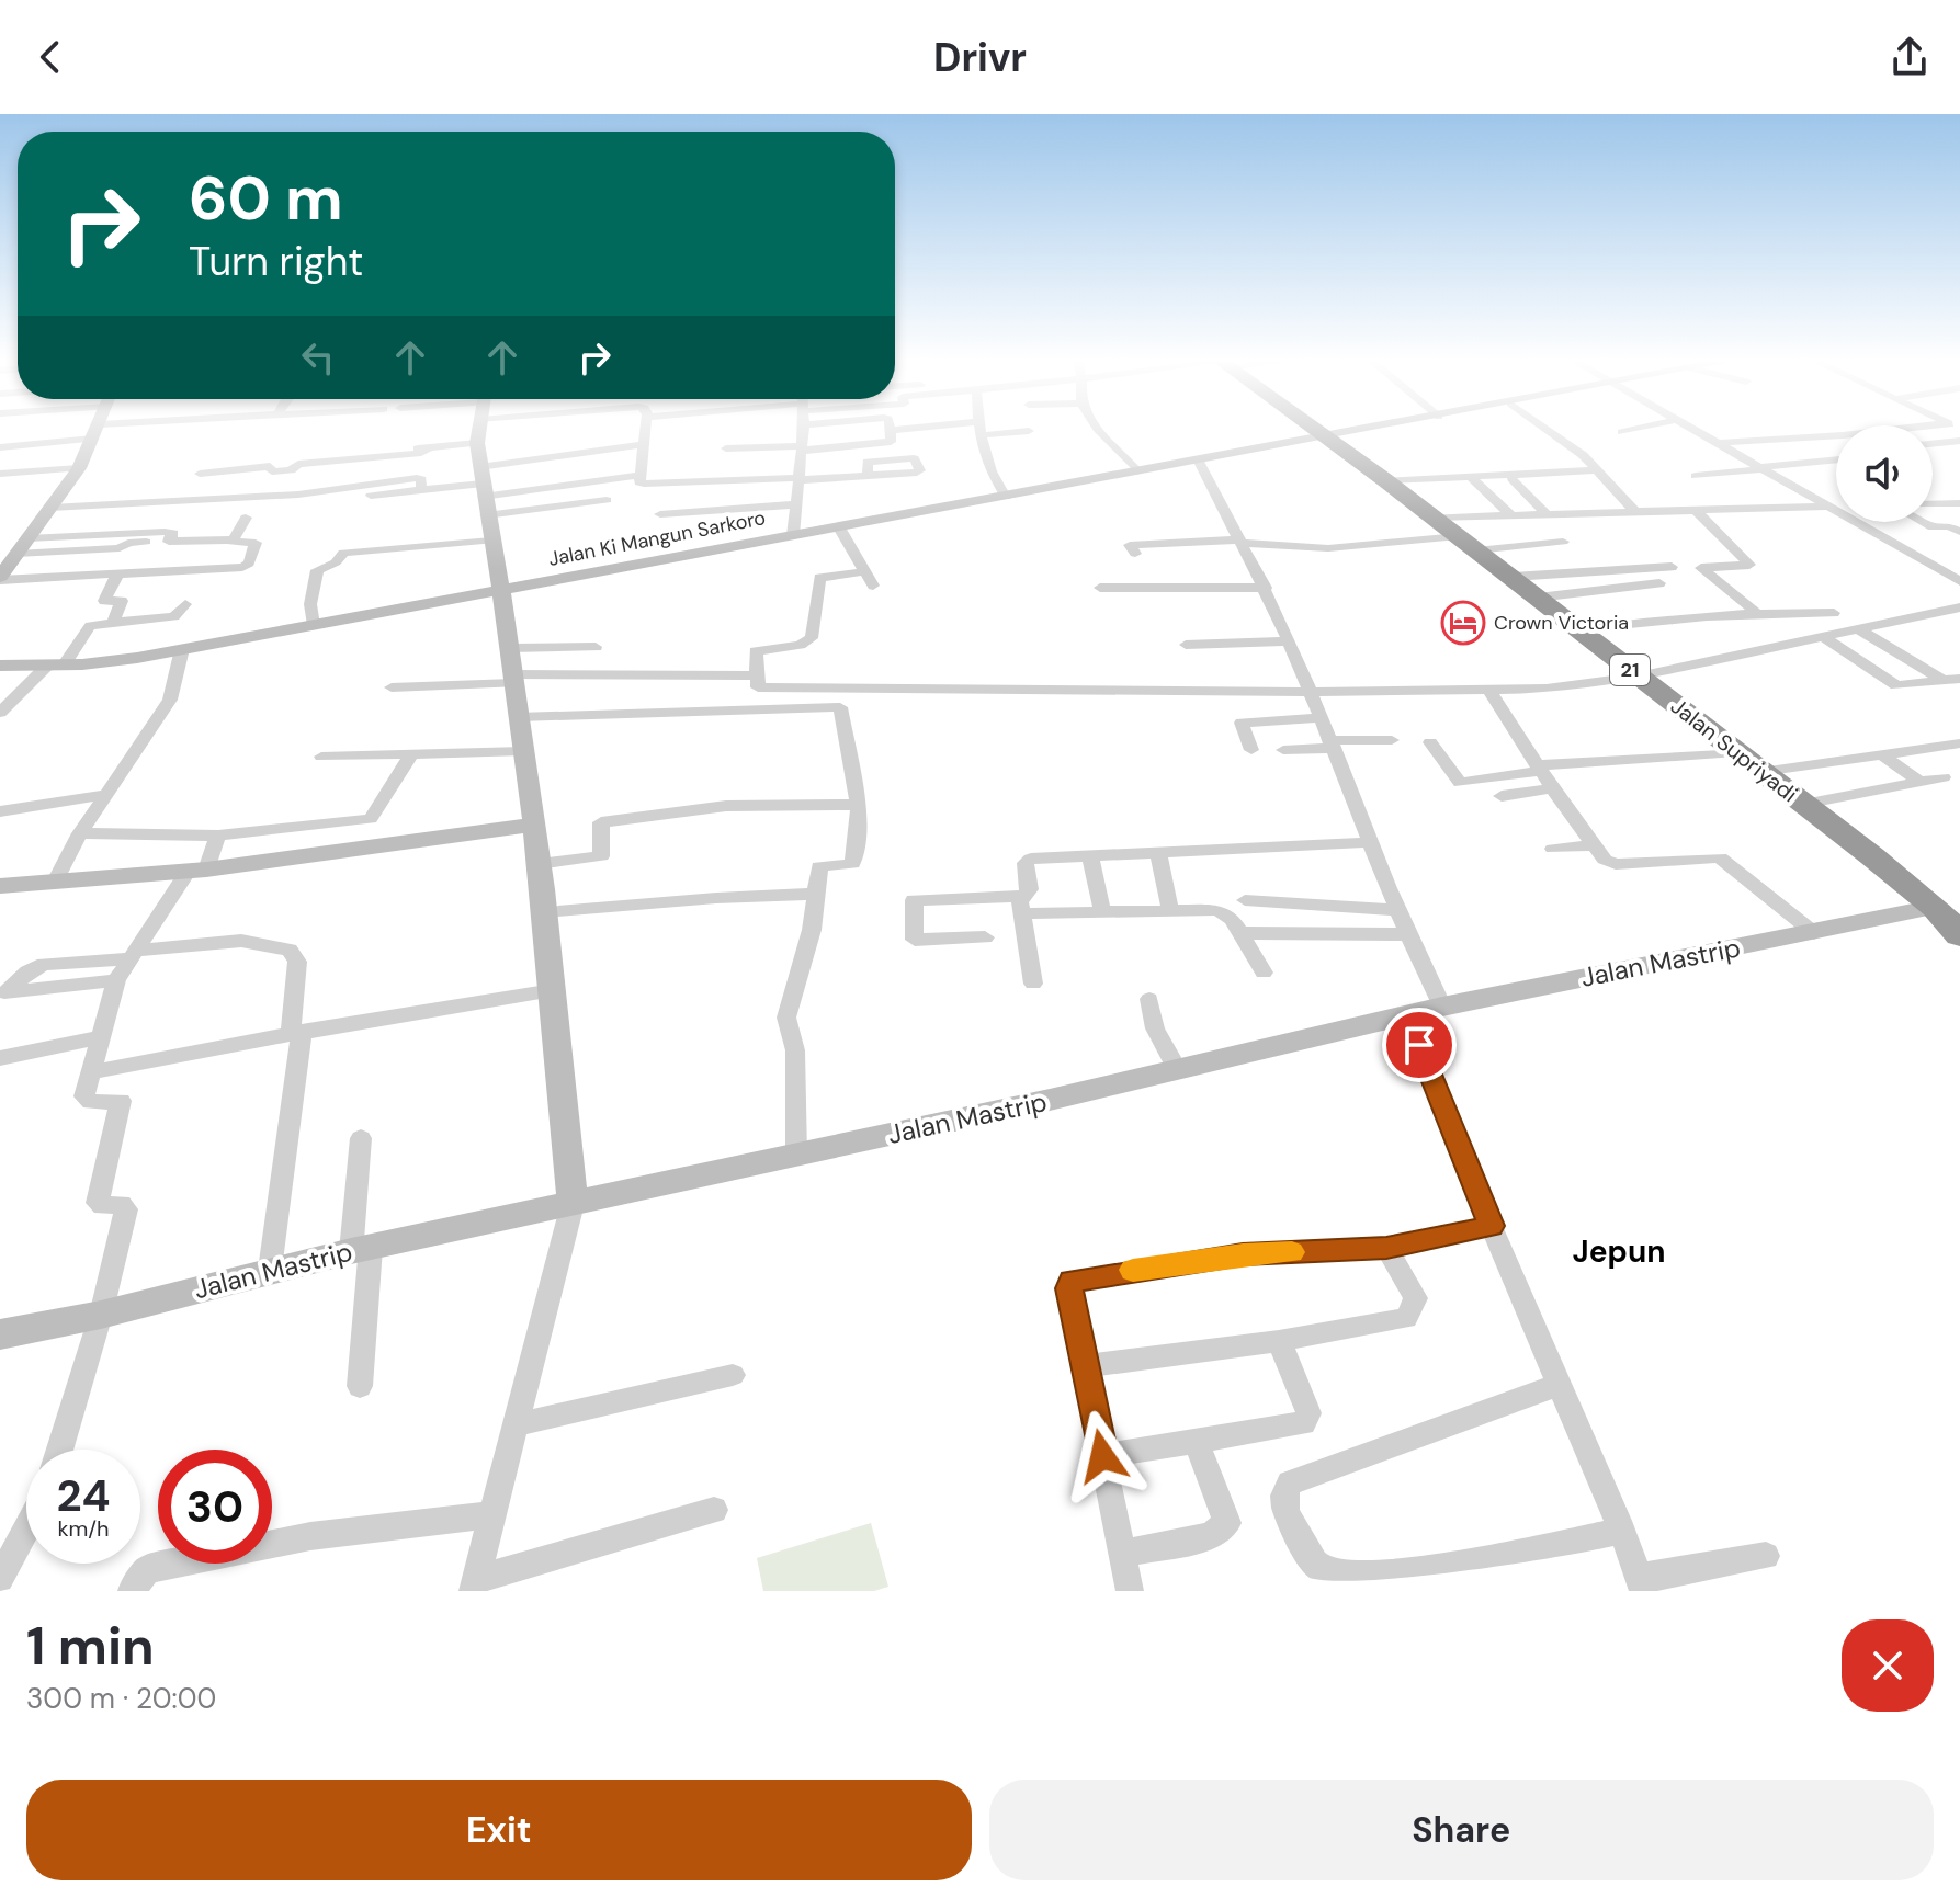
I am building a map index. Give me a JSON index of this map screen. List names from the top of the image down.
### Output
{
  "streets": {
    "highway": ["21", "Jalan Supriyadi"],
    "main road": ["Jalan Ki Mangun Sarkoro", "Jalan Mastrip"]
  },
  "crossings": [
    ["Jalan Ki Mangun Sarkoro", "21"],
    ["Jalan Ki Mangun Sarkoro", "Jalan Supriyadi"],
    ["21", "Jalan Supriyadi"],
    ["21", "Jalan Mastrip"],
    ["Jalan Supriyadi", "Jalan Mastrip"]
  ],
  "districts": ["Jepun"],
  "places": {
    "hotel": ["Crown Victoria"]
  },
  "page": {
    "header": "Drivr",
    "turn": ["60 m", "Turn right"],
    "speed": "24 km/h",
    "limit": "30",
    "heading": ["1 min", "300 m · 20:00"],
    "buttons": ["Exit", "Share"]
  }
}
